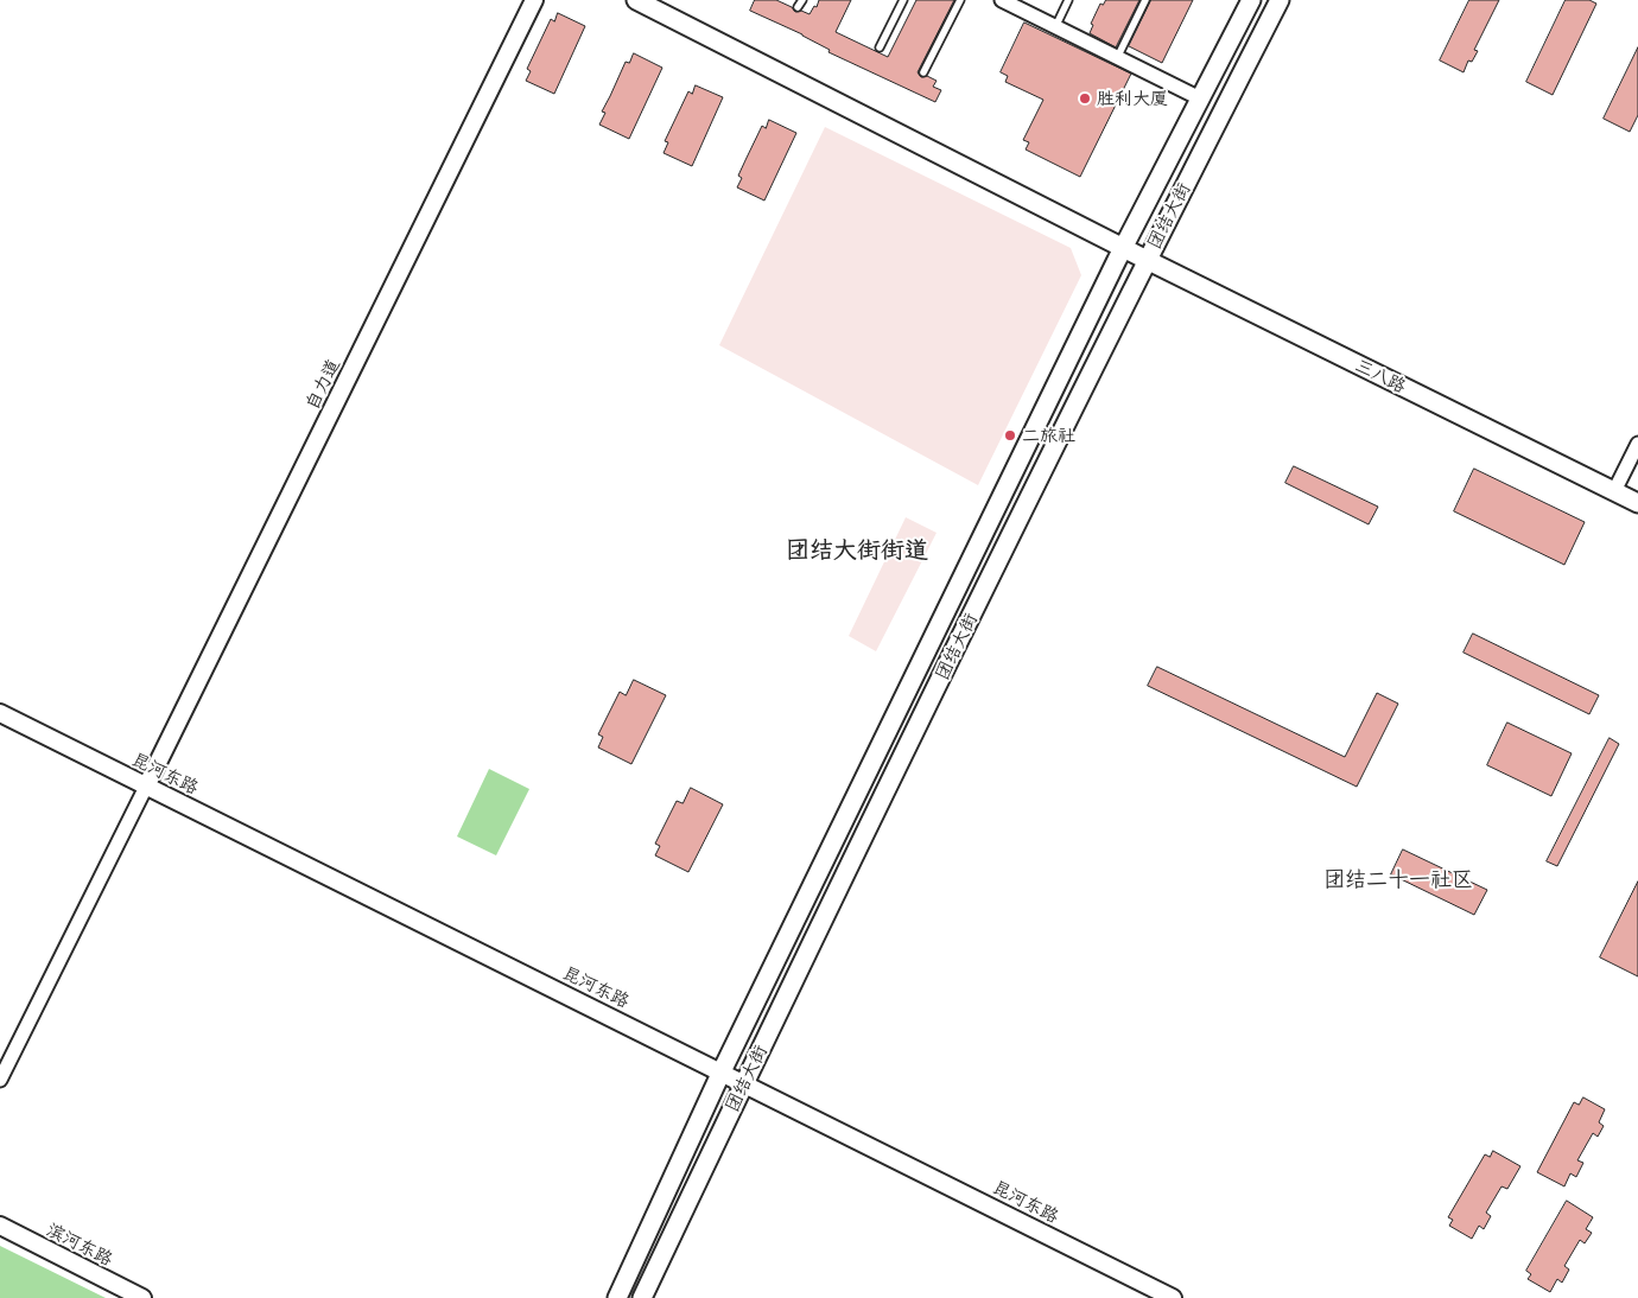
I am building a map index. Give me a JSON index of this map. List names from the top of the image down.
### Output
{
  "streets": {
    "main road": ["团结大街", "三八路"],
    "street": ["自力道", "昆河东路", "滨河东路"]
  },
  "crossings": [
    ["团结大街", "三八路"],
    ["团结大街", "昆河东路"],
    ["自力道", "昆河东路"]
  ],
  "districts": ["团结大街街道", "团结二十一社区"],
  "places": ["胜利大厦", "二旅社"]
}
